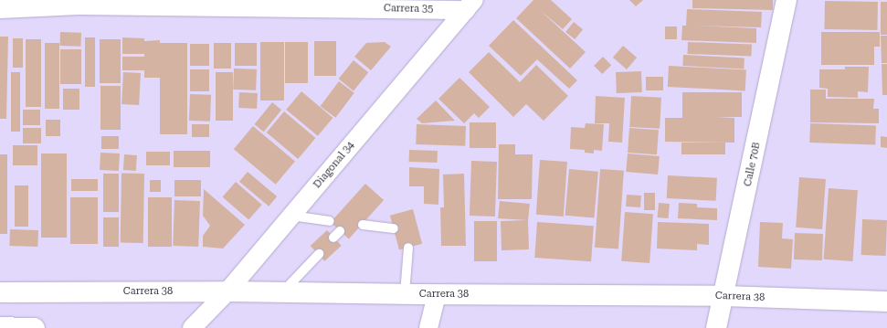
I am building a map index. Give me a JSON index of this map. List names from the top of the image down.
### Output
{
  "streets": {
    "main road": ["Calle 70B", "Carrera 38"],
    "street": ["Carrera 35", "Diagonal 34"]
  },
  "crossings": [
    ["Carrera 35", "Diagonal 34"],
    ["Calle 70B", "Carrera 38"],
    ["Diagonal 34", "Carrera 38"]
  ]
}
